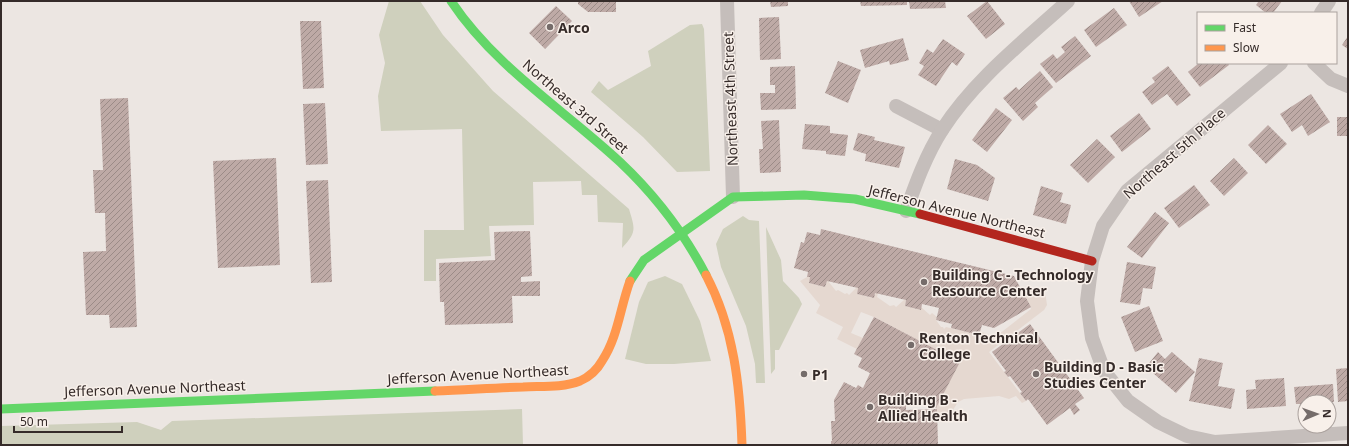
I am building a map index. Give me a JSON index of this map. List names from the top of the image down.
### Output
{
  "streets": {
    "street": [
      "Northeast 4th Street",
      "Northeast 3rd Street",
      "Northeast 5th Place",
      "Jefferson Avenue Northeast"
    ]
  },
  "crossings": [
    ["Northeast 4th Street", "Jefferson Avenue Northeast"],
    ["Northeast 3rd Street", "Jefferson Avenue Northeast"],
    ["Northeast 5th Place", "Jefferson Avenue Northeast"]
  ],
  "places": [
    "Arco",
    "Building C - Technology Resource Center",
    "Renton Technical College",
    "P1",
    "Building D - Basic Studies Center",
    "Building B - Allied Health"
  ],
  "legend": ["Fast", "Slow"],
  "scale_bar": "50 m",
  "north": "right"
}
